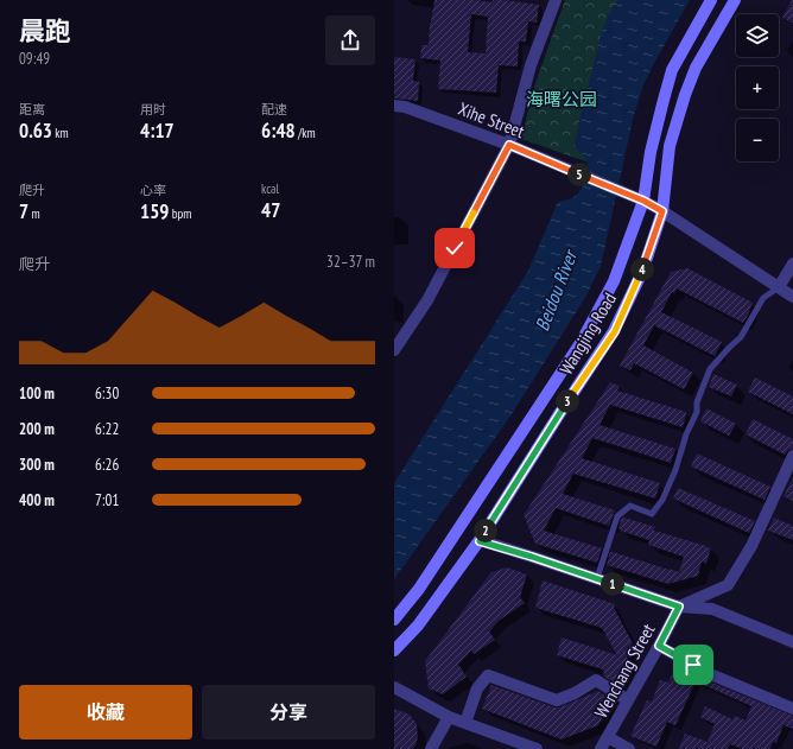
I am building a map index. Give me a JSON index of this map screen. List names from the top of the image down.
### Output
{
  "streets": {
    "main road": ["Wangjing Road"],
    "street": ["Xihe Street", "Wenchang Street"]
  },
  "crossings": [
    ["Xihe Street", "Wangjing Road"]
  ],
  "water": ["Beidou River"],
  "parks": ["海曙公园"],
  "page": {
    "heading": ["晨跑", "09:49"],
    "map_buttons": ["+", "−"],
    "stats": [
      ["距离", "0.63 km"],
      ["用时", "4:17"],
      ["配速", "6:48 /km"],
      ["爬升", "7 m"],
      ["心率", "159 bpm"],
      ["kcal", "47"]
    ],
    "pins": [
      "5",
      "4",
      "3",
      "2",
      "1"
    ],
    "chart": ["爬升", "32–37 m"],
    "list": [
      {
        "name": "100 m",
        "note": "6:30"
      },
      {
        "name": "200 m",
        "note": "6:22"
      },
      {
        "name": "300 m",
        "note": "6:26"
      },
      {
        "name": "400 m",
        "note": "7:01"
      }
    ],
    "buttons": ["收藏", "分享"]
  }
}
